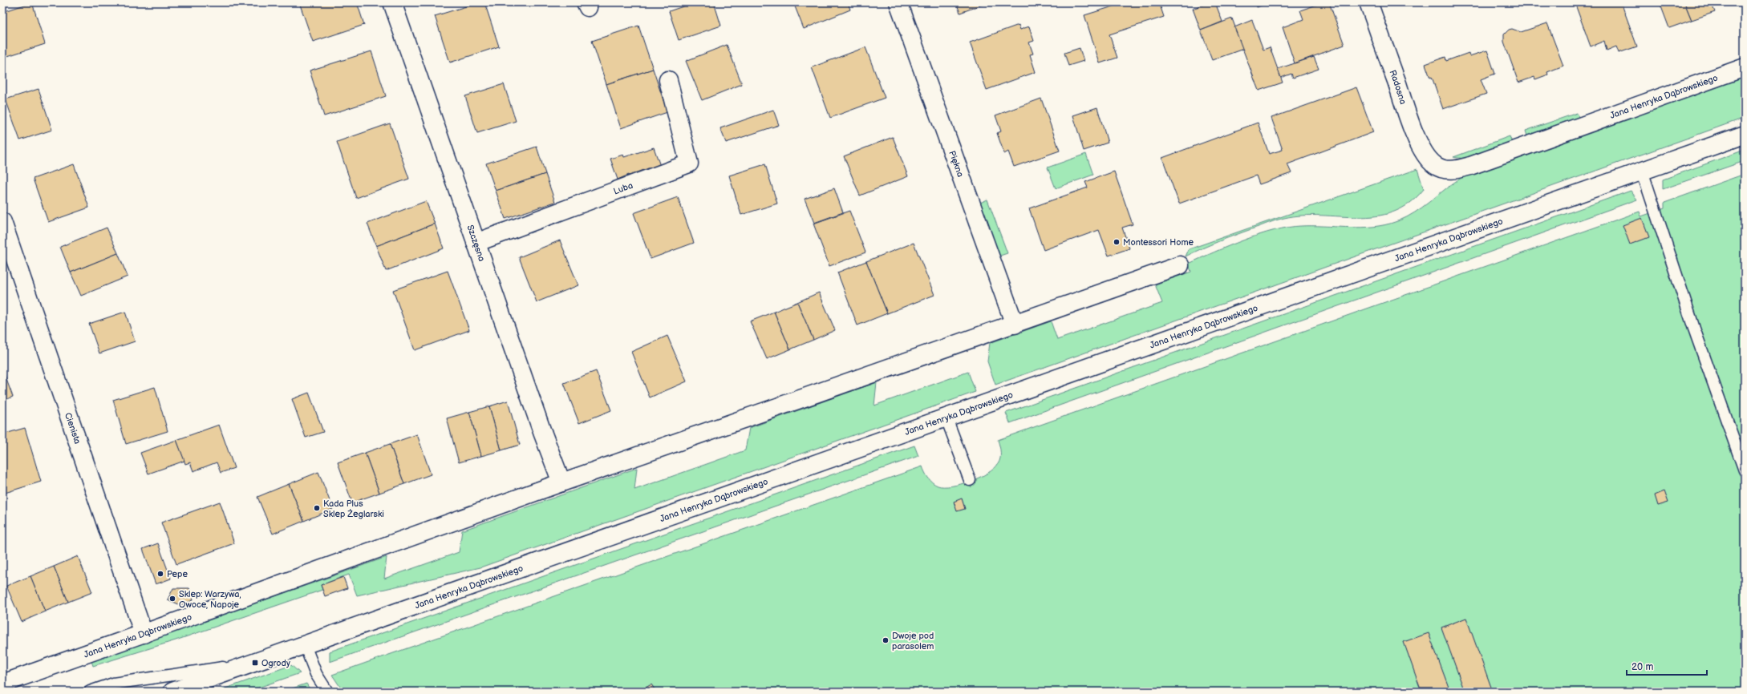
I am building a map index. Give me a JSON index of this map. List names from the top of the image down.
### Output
{
  "streets": {
    "street": [
      "Radosna",
      "Jana Henryka Dąbrowskiego",
      "Piękna",
      "Luba",
      "Szczęsna",
      "Cienista"
    ]
  },
  "crossings": [
    ["Radosna", "Jana Henryka Dąbrowskiego"],
    ["Jana Henryka Dąbrowskiego", "Piękna"],
    ["Jana Henryka Dąbrowskiego", "Szczęsna"],
    ["Jana Henryka Dąbrowskiego", "Cienista"],
    ["Luba", "Szczęsna"]
  ],
  "places": {
    "other": [
      "Montessori Home",
      "Kada Plus Sklep Żeglarski",
      "Pepe",
      "Sklep: Warzywa, Owoce, Napoje",
      "Dwoje pod parasolem"
    ],
    "transit": ["Ogrody"]
  },
  "scale_bar": "20 m"
}
